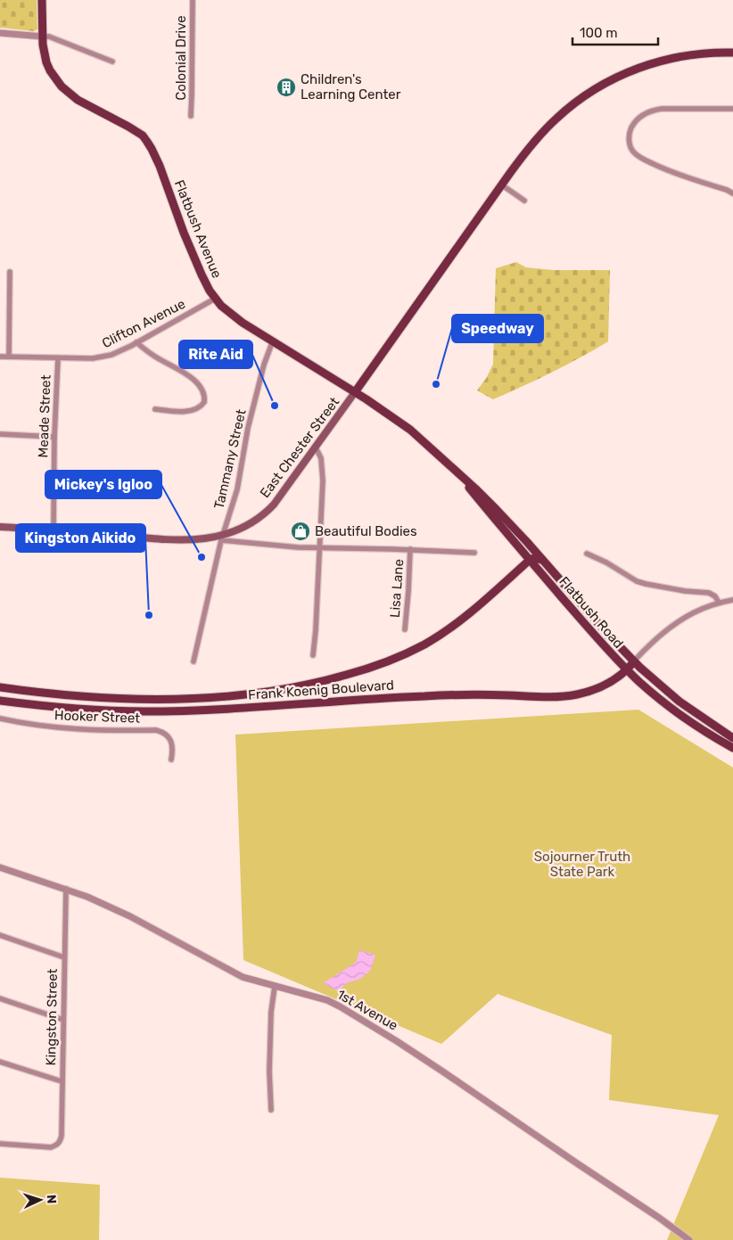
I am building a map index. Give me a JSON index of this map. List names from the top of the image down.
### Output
{
  "streets": {
    "main road": [
      "Flatbush Avenue",
      "East Chester Street",
      "Flatbush Road",
      "Frank Koenig Boulevard"
    ],
    "street": [
      "Colonial Drive",
      "Clifton Avenue",
      "Meade Street",
      "Tammany Street",
      "Lisa Lane",
      "Hooker Street",
      "1st Avenue",
      "Kingston Street"
    ]
  },
  "crossings": [
    ["Flatbush Avenue", "Clifton Avenue"],
    ["Flatbush Avenue", "East Chester Street"],
    ["Flatbush Avenue", "Tammany Street"],
    ["Flatbush Avenue", "Flatbush Road"],
    ["Clifton Avenue", "Meade Street"],
    ["Meade Street", "East Chester Street"],
    ["East Chester Street", "Tammany Street"],
    ["East Chester Street", "Lisa Lane"],
    ["Flatbush Road", "Frank Koenig Boulevard"],
    ["1st Avenue", "Kingston Street"]
  ],
  "parks": ["Sojourner Truth State Park"],
  "places": {
    "building": ["Children's Learning Center"],
    "other": [
      "Speedway",
      "Rite Aid",
      "Mickey's Igloo",
      "Kingston Aikido"
    ],
    "shop": ["Beautiful Bodies"]
  },
  "scale_bar": "100 m",
  "north": "right"
}
